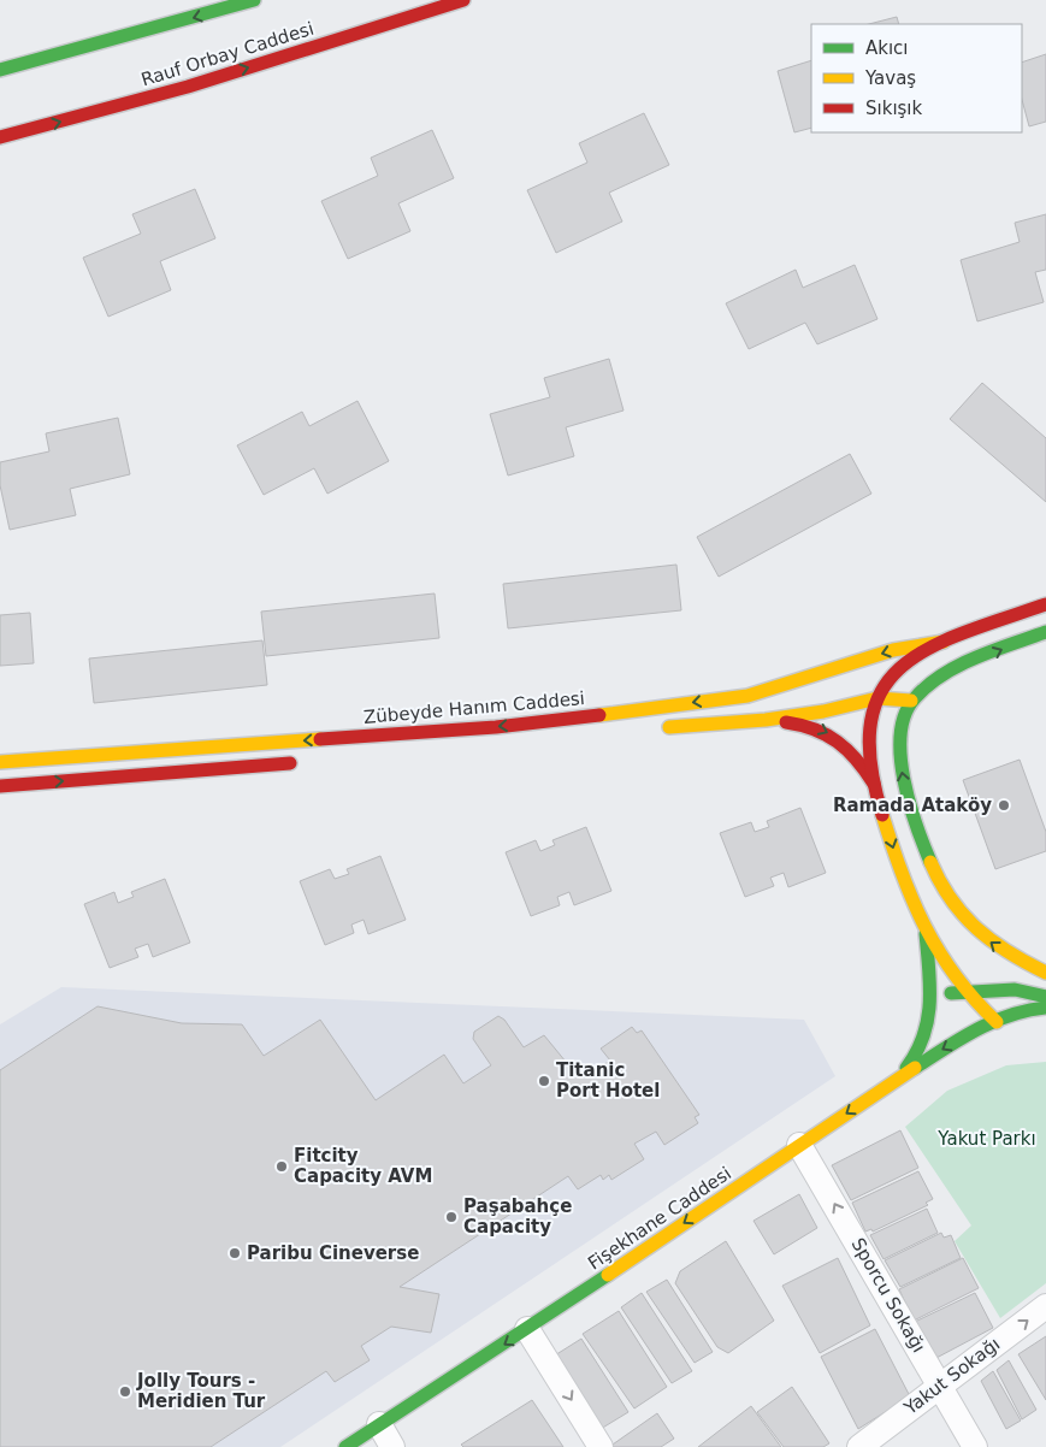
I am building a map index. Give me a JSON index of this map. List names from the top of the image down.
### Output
{
  "streets": {
    "main road": ["Rauf Orbay Caddesi", "Zübeyde Hanım Caddesi", "Fişekhane Caddesi"],
    "street": ["Sporcu Sokağı", "Yakut Sokağı"]
  },
  "crossings": [
    ["Zübeyde Hanım Caddesi", "Fişekhane Caddesi"],
    ["Fişekhane Caddesi", "Sporcu Sokağı"],
    ["Sporcu Sokağı", "Yakut Sokağı"]
  ],
  "one_way": ["Fişekhane Caddesi", "Sporcu Sokağı", "Yakut Sokağı"],
  "parks": ["Yakut Parkı"],
  "places": [
    "Ramada Ataköy",
    "Titanic Port Hotel",
    "Fitcity Capacity AVM",
    "Paşabahçe Capacity",
    "Paribu Cineverse",
    "Jolly Tours - Meridien Tur"
  ],
  "legend": ["Akıcı", "Yavaş", "Sıkışık"]
}
